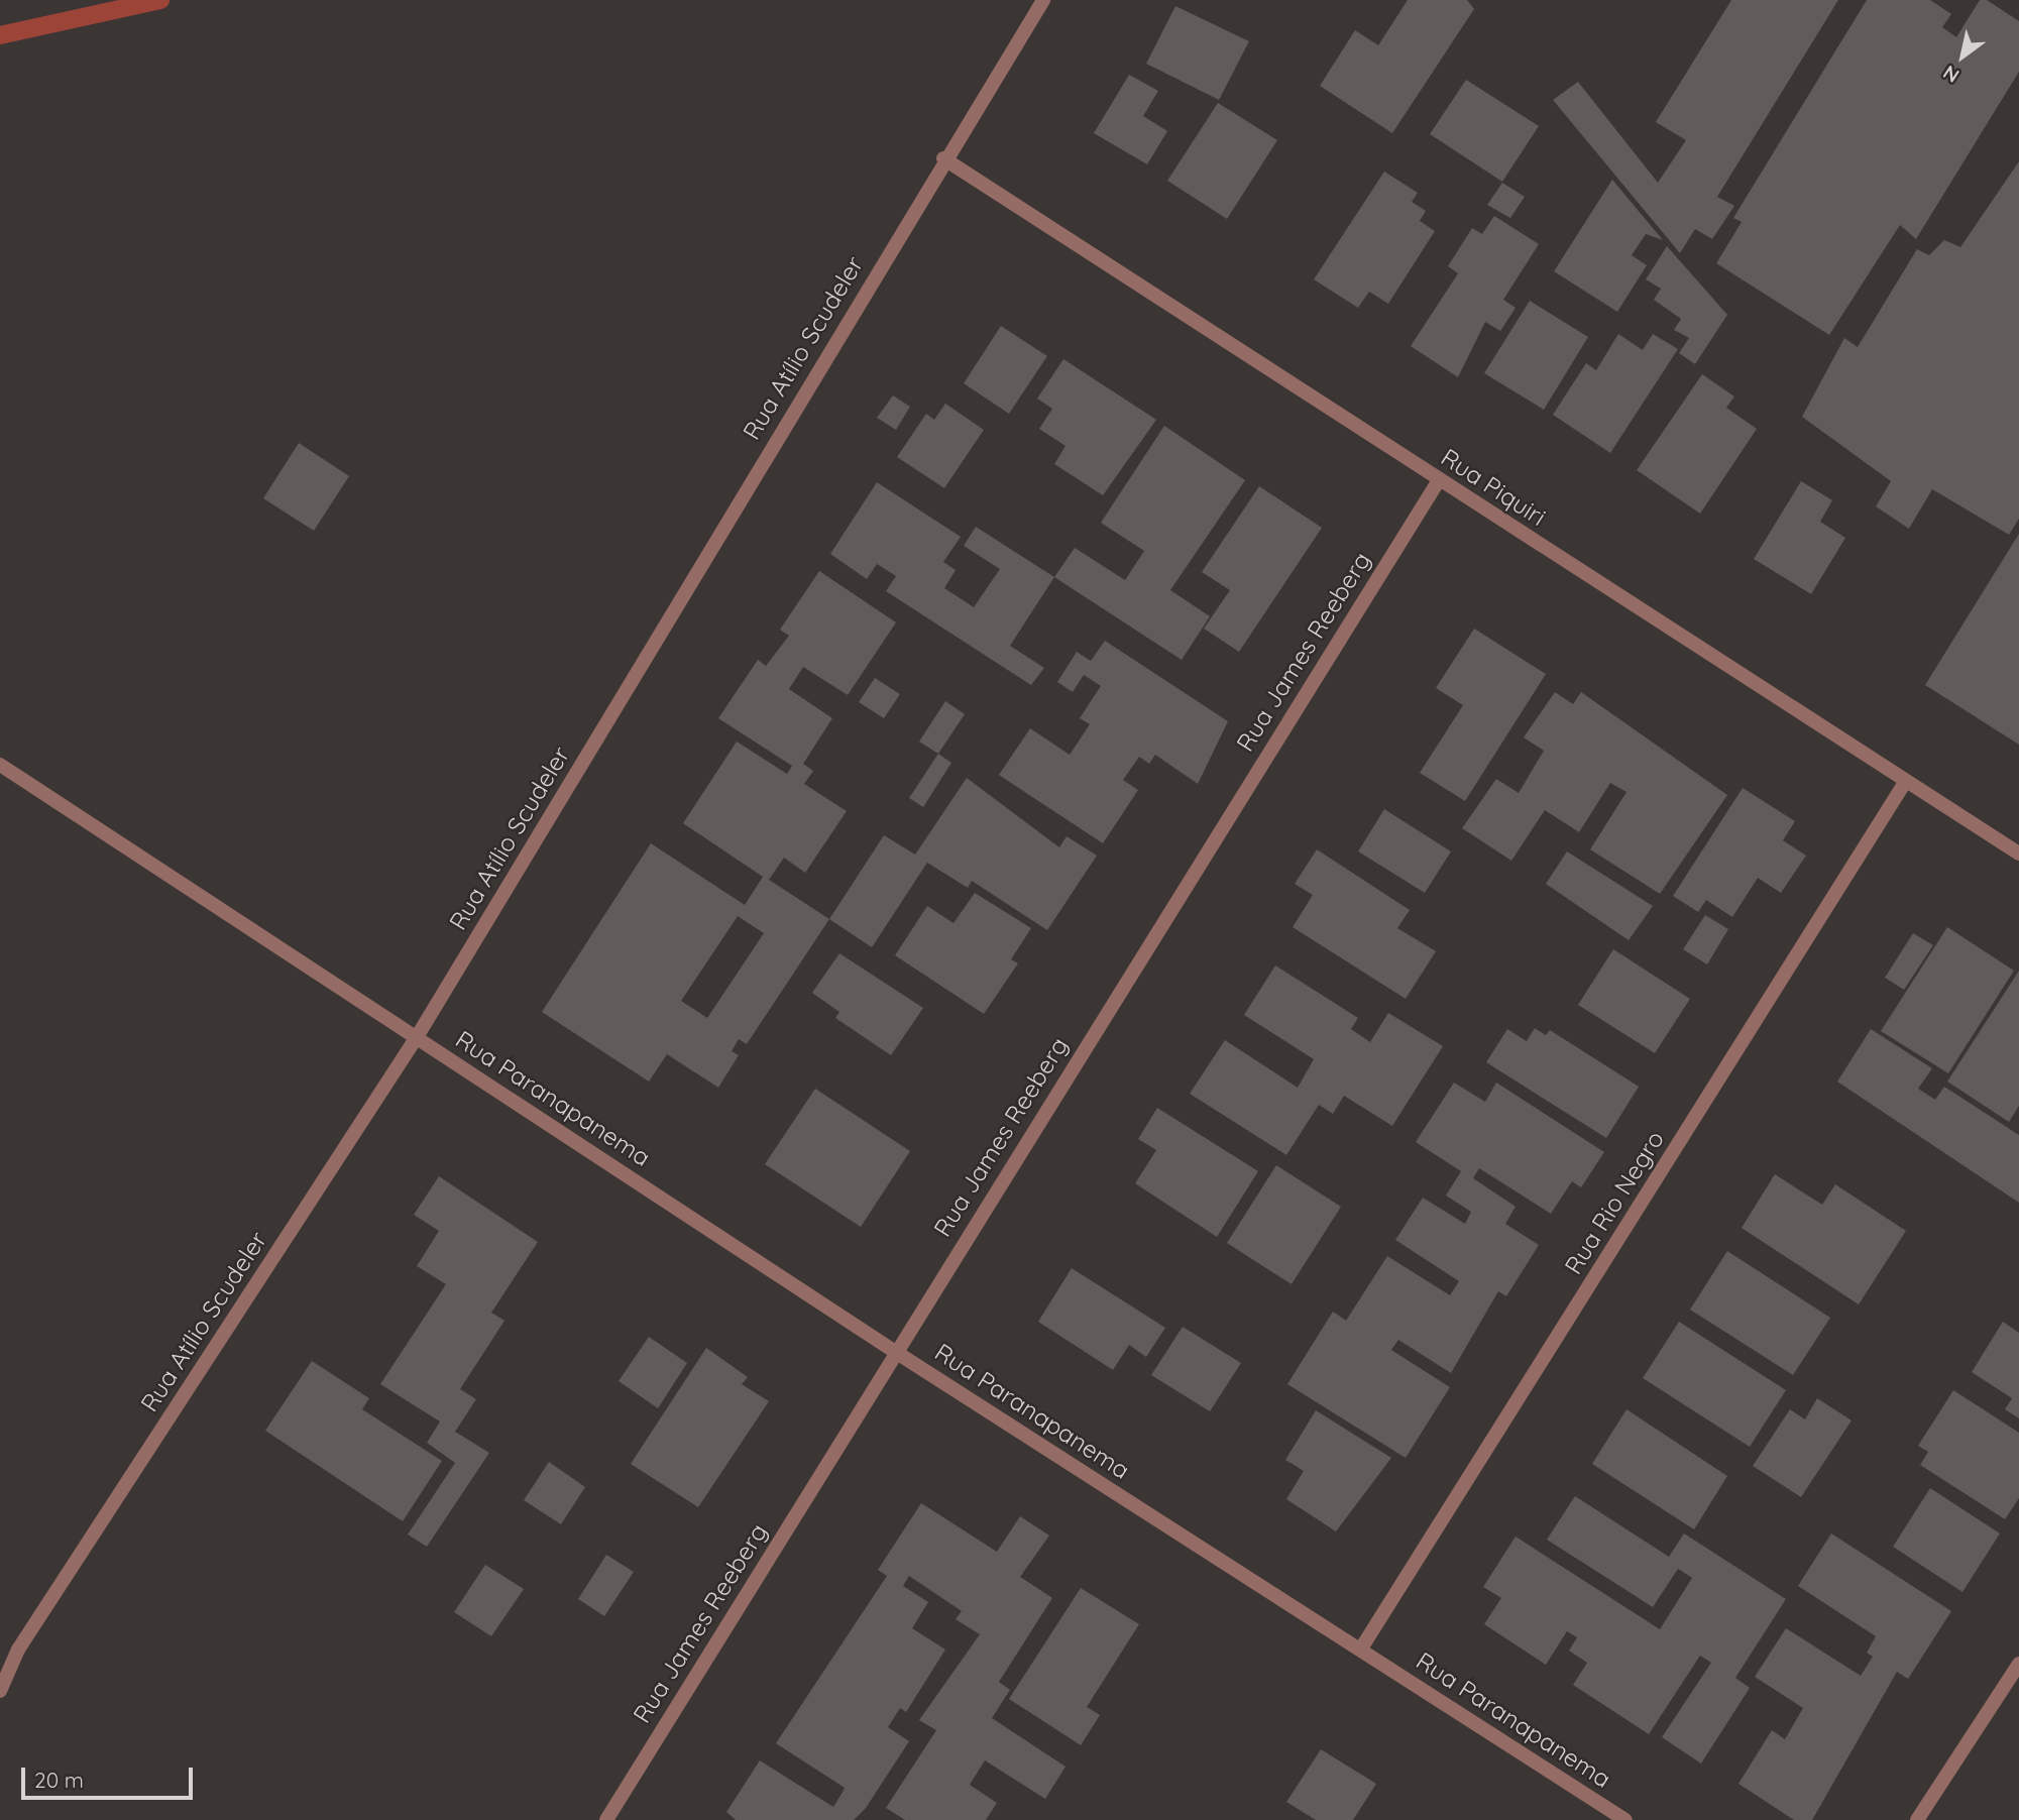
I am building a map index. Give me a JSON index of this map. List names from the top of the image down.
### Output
{
  "streets": {
    "street": [
      "Rua Atílio Scudeler",
      "Rua Piquiri",
      "Rua James Reeberg",
      "Rua Paranapanema",
      "Rua Rio Negro"
    ]
  },
  "crossings": [
    ["Rua Atílio Scudeler", "Rua Piquiri"],
    ["Rua Atílio Scudeler", "Rua Paranapanema"],
    ["Rua Piquiri", "Rua James Reeberg"],
    ["Rua Piquiri", "Rua Rio Negro"],
    ["Rua James Reeberg", "Rua Paranapanema"],
    ["Rua Paranapanema", "Rua Rio Negro"]
  ],
  "scale_bar": "20 m",
  "north": "bottom left"
}
